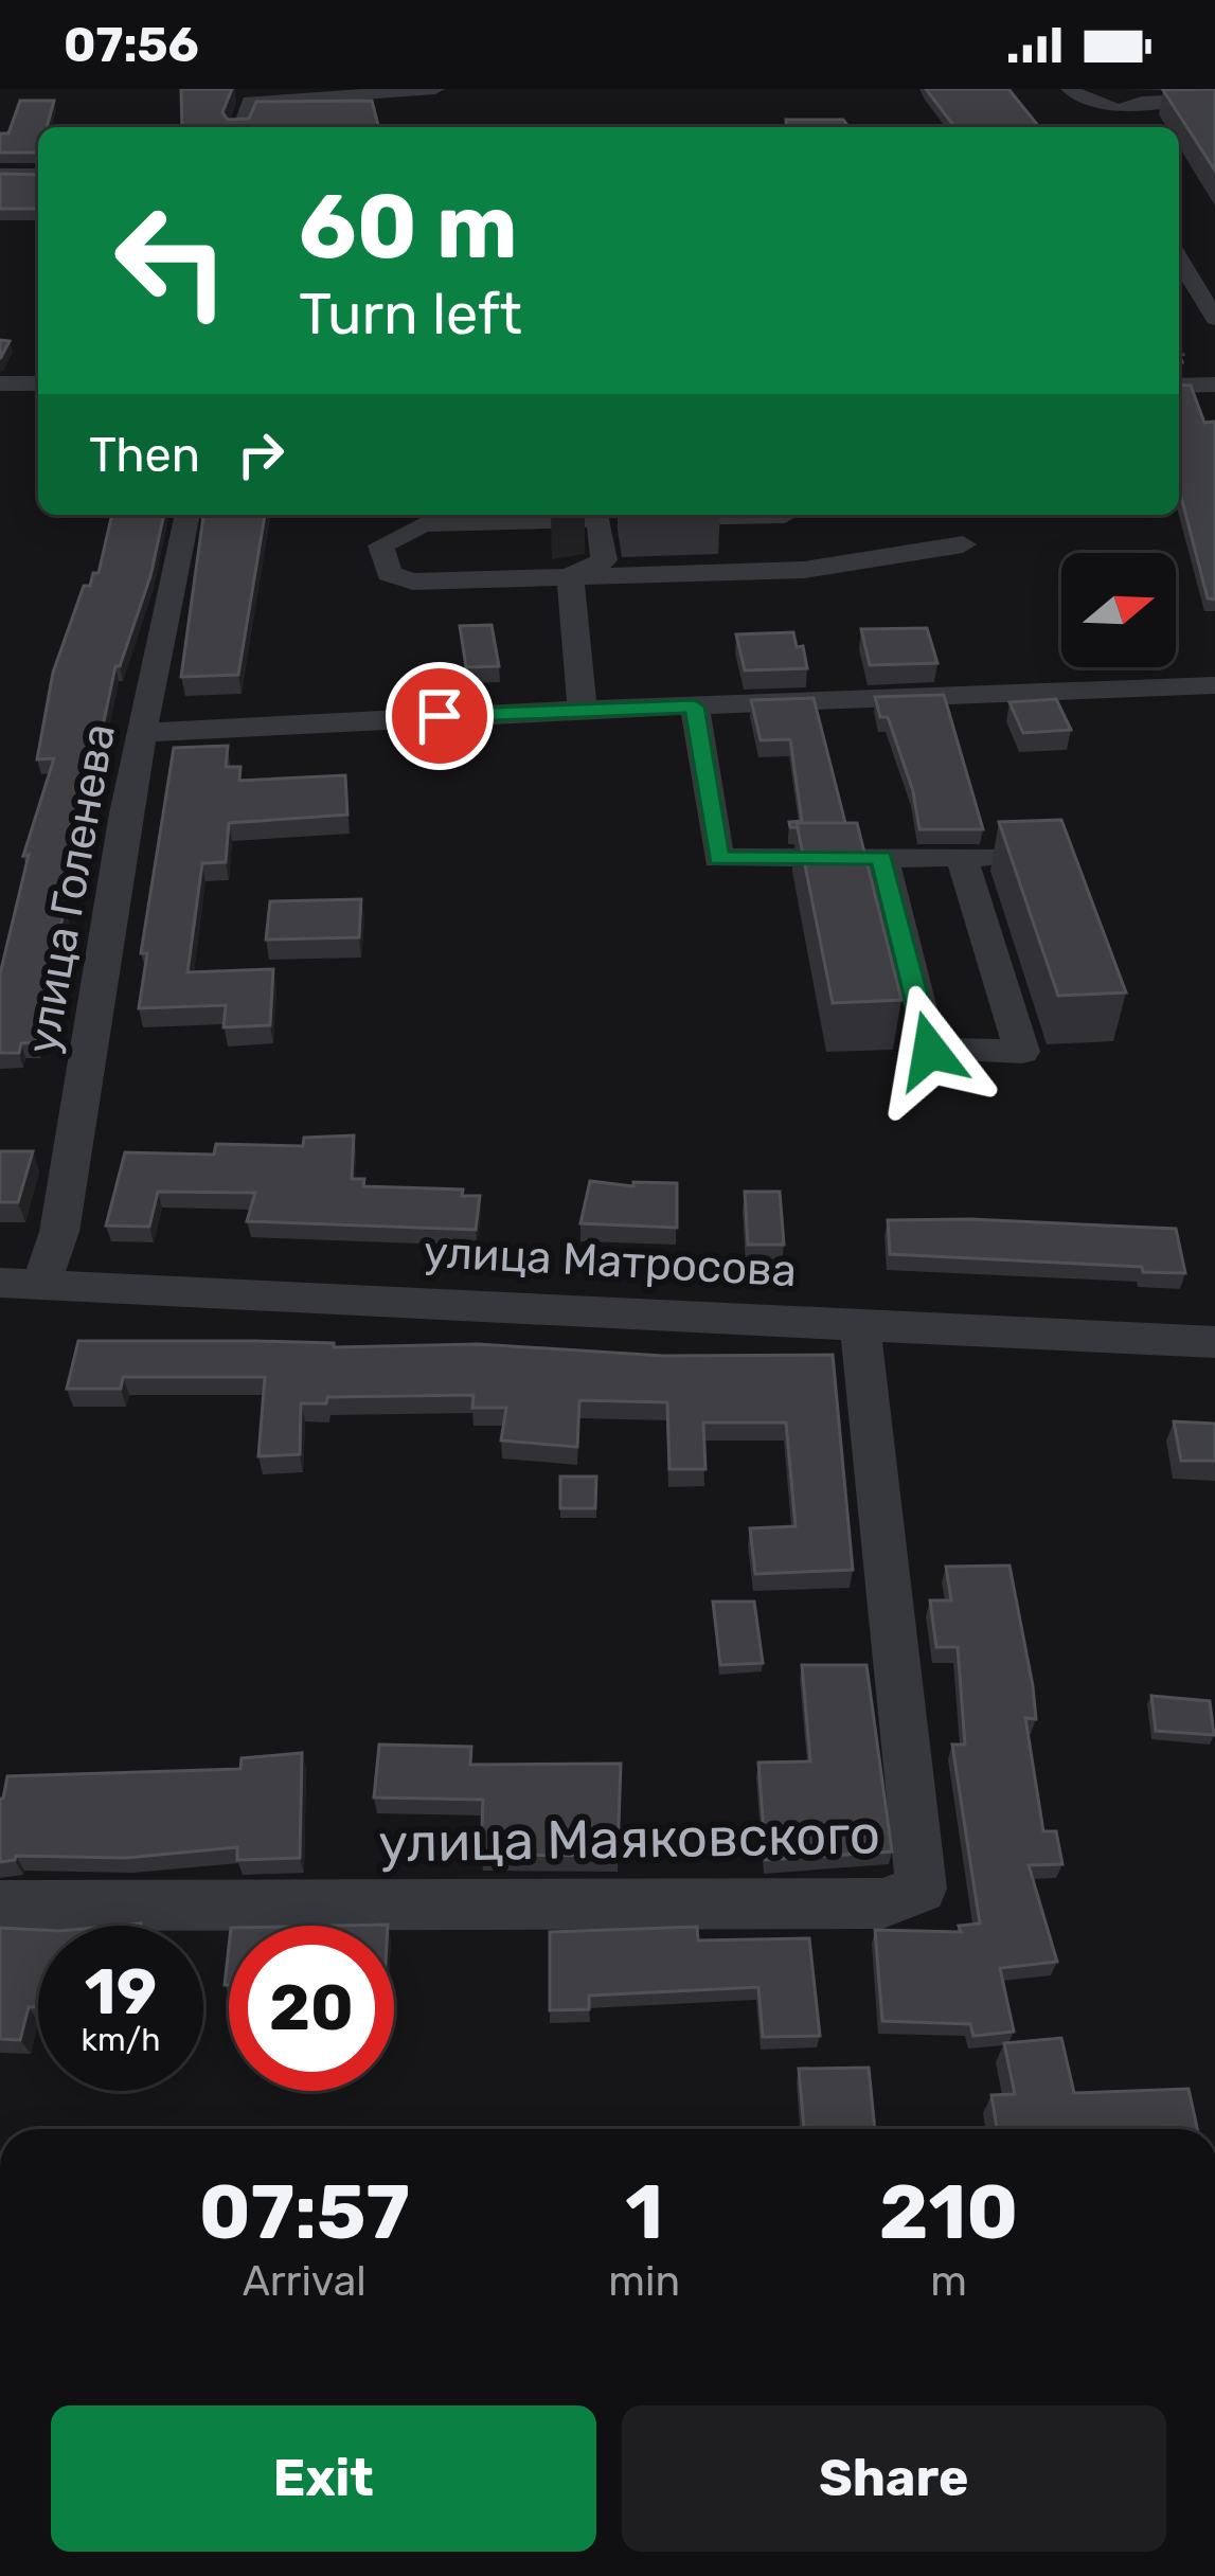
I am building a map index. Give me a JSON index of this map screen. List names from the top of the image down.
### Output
{
  "streets": {
    "street": ["улица Голенева", "улица Матросова", "улица Маяковского"]
  },
  "crossings": [
    ["улица Голенева", "улица Матросова"],
    ["улица Матросова", "улица Маяковского"]
  ],
  "north": "right",
  "page": {
    "status": "07:56",
    "turn": ["60 m", "Turn left"],
    "then": "Then",
    "speed": "19 km/h",
    "limit": "20",
    "eta": [
      "07:57",
      "Arrival",
      "1",
      "min",
      "210",
      "m"
    ],
    "buttons": ["Exit", "Share"]
  }
}
